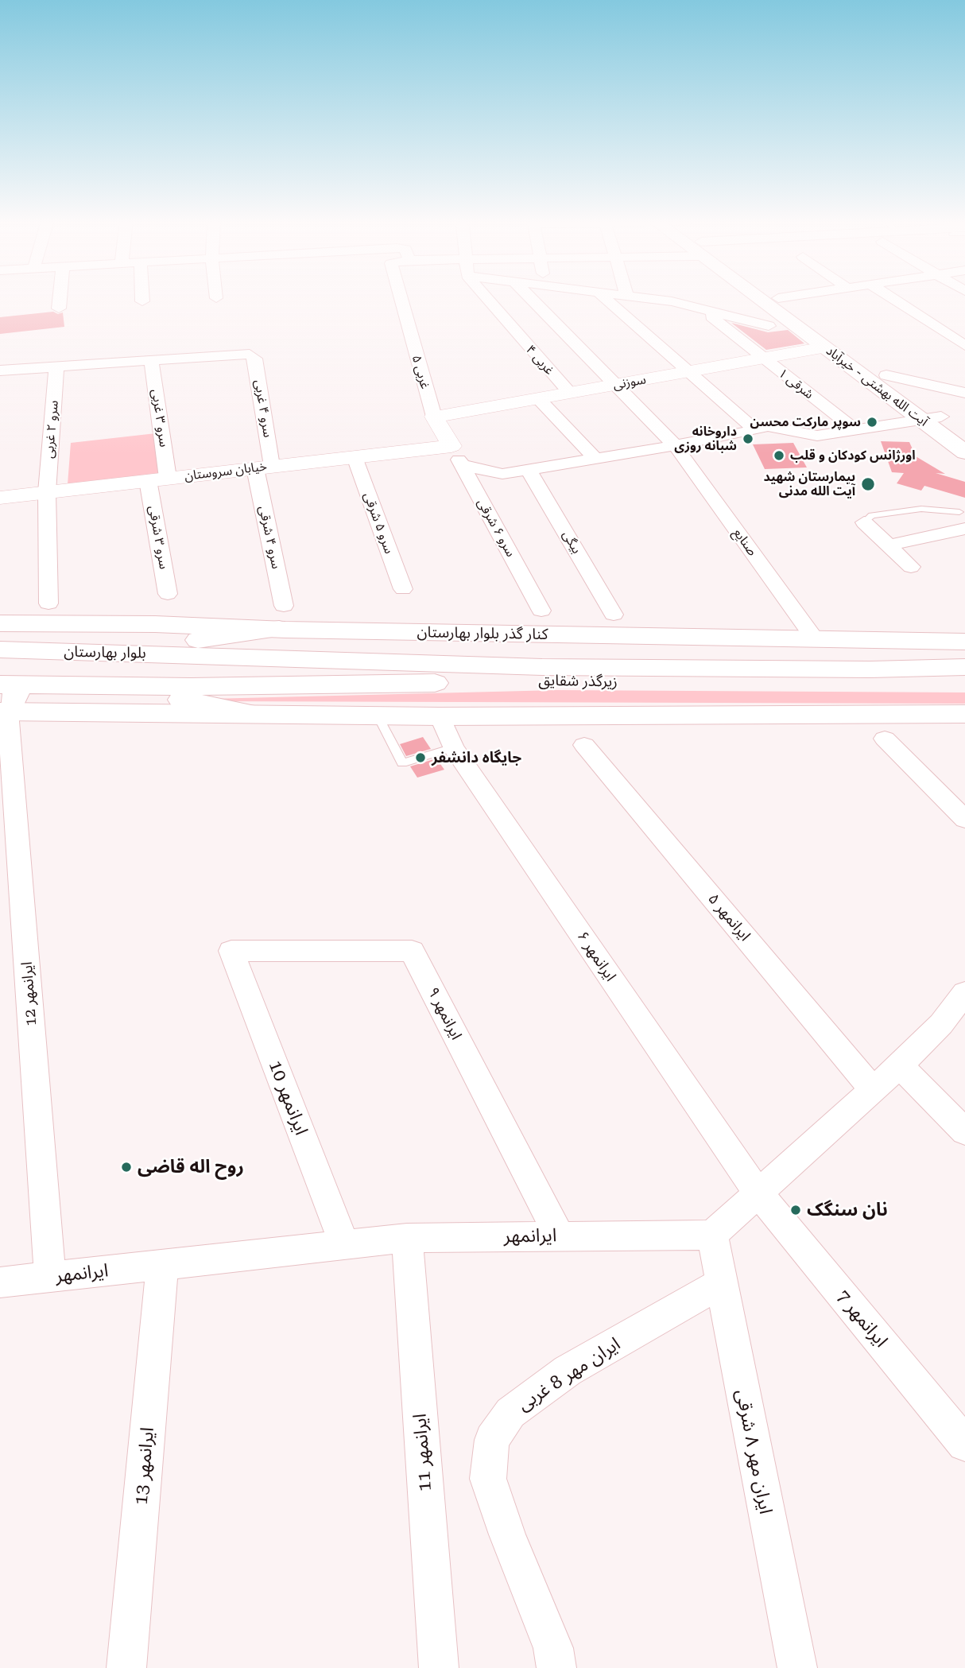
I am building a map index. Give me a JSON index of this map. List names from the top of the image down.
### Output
{
  "streets": {
    "main road": [
      "آیت الله بهشتی - خیرآباد",
      "کنار گذر بلوار بهارستان",
      "بلوار بهارستان",
      "زیرگذر شقایق"
    ],
    "street": [
      "غربی ۴",
      "غربی ۵",
      "سوزنی",
      "شرقی ۱",
      "سرو ۴ غربی",
      "سرو ۳ غربی",
      "سرو ۲ غربی",
      "خیابان سروستان",
      "سرو ۵ شرقی",
      "سرو ۶ شرقی",
      "سرو ۳ شرقی",
      "سرو ۴ شرقی",
      "بیگی",
      "صنایع",
      "ایرانمهر ۵",
      "ایرانمهر ۶",
      "ایرانمهر 12",
      "ایرانمهر ۹",
      "ایرانمهر 10",
      "ایرانمهر",
      "ایرانمهر 7",
      "ایران مهر 8 غربی",
      "ایران مهر ٨ شرقی",
      "ایرانمهر 11",
      "ایرانمهر 13"
    ]
  },
  "crossings": [
    ["غربی ۴", "سوزنی"],
    ["غربی ۵", "سوزنی"],
    ["سوزنی", "شرقی ۱"],
    ["سوزنی", "آیت الله بهشتی - خیرآباد"],
    ["سوزنی", "صنایع"],
    ["سرو ۴ غربی", "سرو ۳ غربی"],
    ["سرو ۴ غربی", "خیابان سروستان"],
    ["سرو ۴ غربی", "سرو ۴ شرقی"],
    ["سرو ۳ غربی", "خیابان سروستان"],
    ["سرو ۳ غربی", "سرو ۳ شرقی"],
    ["سرو ۲ غربی", "خیابان سروستان"],
    ["خیابان سروستان", "سرو ۵ شرقی"],
    ["خیابان سروستان", "سرو ۶ شرقی"],
    ["خیابان سروستان", "سرو ۳ شرقی"],
    ["خیابان سروستان", "سرو ۴ شرقی"],
    ["سرو ۴ شرقی", "کنار گذر بلوار بهارستان"],
    ["صنایع", "کنار گذر بلوار بهارستان"],
    ["بلوار بهارستان", "زیرگذر شقایق"],
    ["ایرانمهر ۶", "ایرانمهر 7"],
    ["ایرانمهر 12", "ایرانمهر"],
    ["ایرانمهر ۹", "ایرانمهر 10"],
    ["ایرانمهر ۹", "ایرانمهر"],
    ["ایرانمهر 10", "ایرانمهر"],
    ["ایرانمهر", "ایران مهر ٨ شرقی"],
    ["ایرانمهر", "ایرانمهر 11"],
    ["ایرانمهر", "ایرانمهر 13"],
    ["ایران مهر 8 غربی", "ایران مهر ٨ شرقی"]
  ],
  "places": [
    "سوپر مارکت محسن",
    "داروخانه شبانه روزی",
    "اورژانس کودکان و قلب",
    "بیمارستان شهید آیت الله مدنی",
    "جایگاه دانشفر",
    "روح اله قاضی",
    "نان سنگک"
  ]
}
